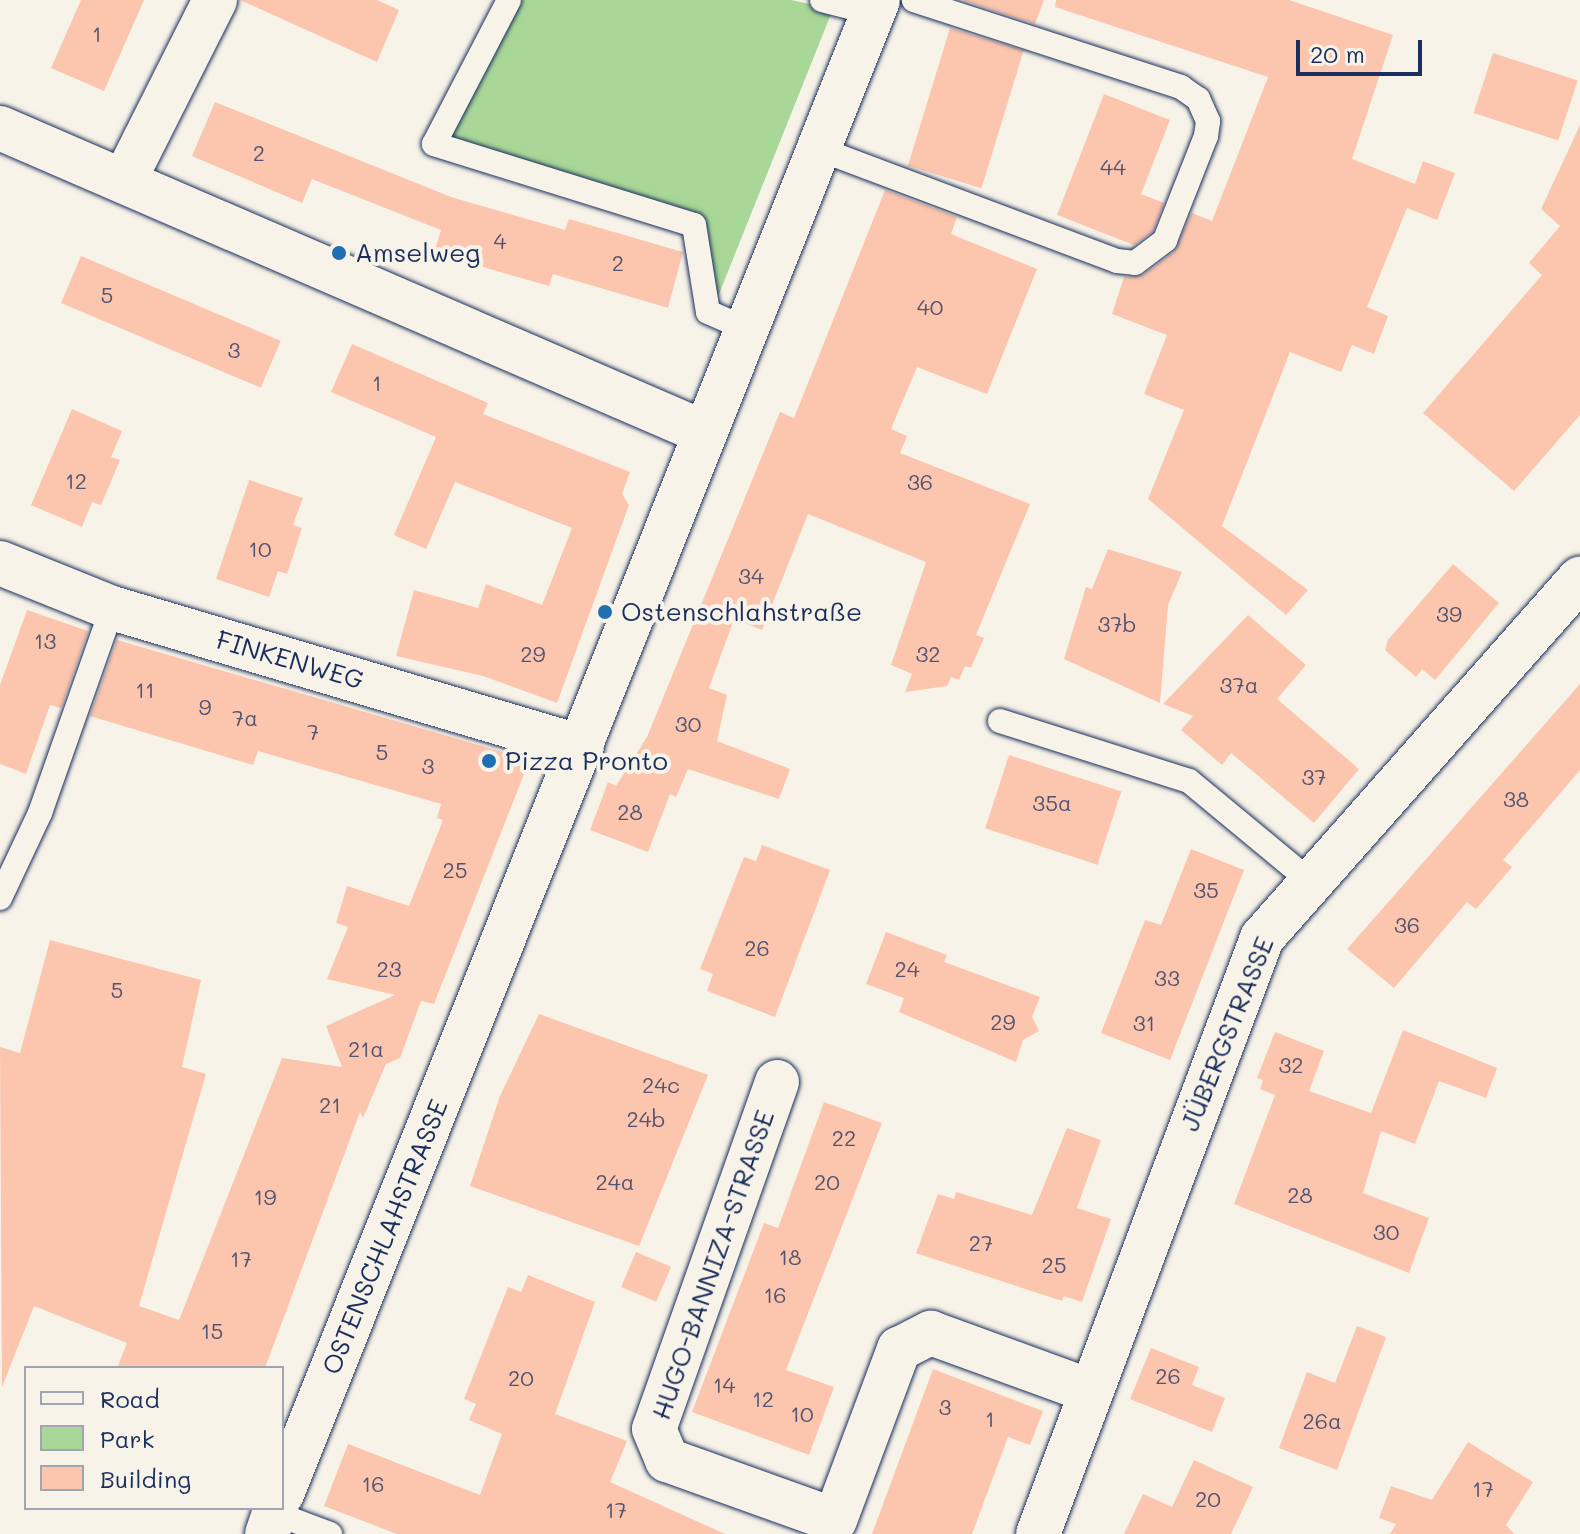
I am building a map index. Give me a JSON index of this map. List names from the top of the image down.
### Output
{
  "streets": {
    "street": [
      "FINKENWEG",
      "JÜBERGSTRASSE",
      "OSTENSCHLAHSTRASSE",
      "HUGO-BANNIZA-STRASSE"
    ]
  },
  "crossings": [
    ["FINKENWEG", "OSTENSCHLAHSTRASSE"],
    ["JÜBERGSTRASSE", "HUGO-BANNIZA-STRASSE"]
  ],
  "places": ["Amselweg", "Ostenschlahstraße", "Pizza Pronto"],
  "house_numbers": [
    "1",
    "2",
    "44",
    "4",
    "2",
    "5",
    "40",
    "3",
    "1",
    "12",
    "36",
    "10",
    "34",
    "39",
    "37b",
    "13",
    "29",
    "32",
    "37a",
    "11",
    "9",
    "7a",
    "30",
    "7",
    "5",
    "3",
    "37",
    "38",
    "35a",
    "28",
    "25",
    "35",
    "36",
    "26",
    "23",
    "24",
    "33",
    "5",
    "29",
    "31",
    "21a",
    "32",
    "24c",
    "21",
    "24b",
    "22",
    "24a",
    "20",
    "28",
    "19",
    "30",
    "27",
    "18",
    "17",
    "25",
    "16",
    "15",
    "26",
    "20",
    "14",
    "12",
    "3",
    "10",
    "1",
    "26a",
    "16",
    "17",
    "20",
    "17"
  ],
  "legend": ["Road", "Park", "Building"],
  "scale_bar": "20 m"
}
